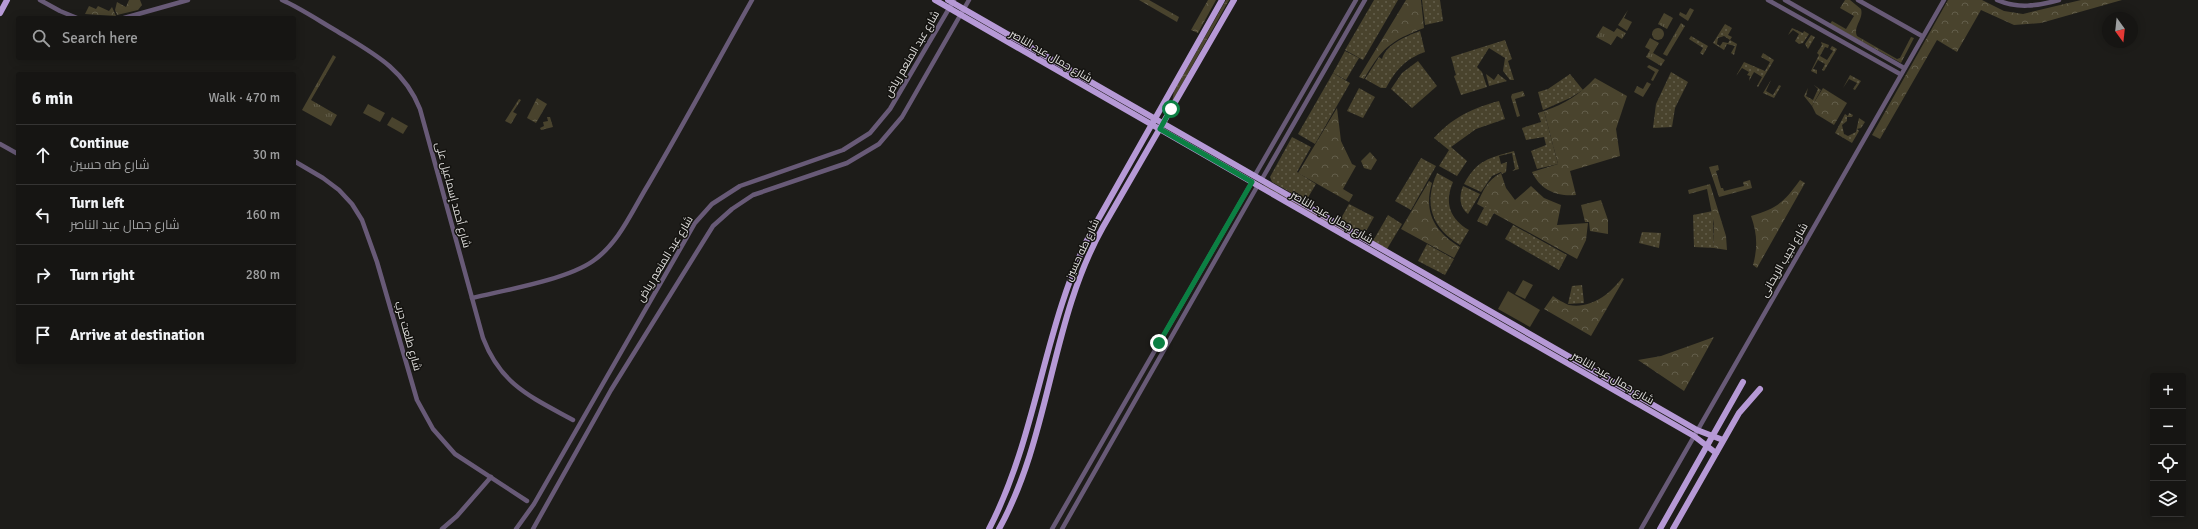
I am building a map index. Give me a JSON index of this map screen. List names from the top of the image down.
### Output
{
  "streets": {
    "main road": ["شارع جمال عبد الناصر", "شارع طه حسين"],
    "street": [
      "شارع عبد المنعم رياض",
      "شارع أحمد إسماعيل على",
      "شارع نجيب الريحانى",
      "شارع طلعت حرب"
    ]
  },
  "crossings": [
    ["شارع عبد المنعم رياض", "شارع جمال عبد الناصر"],
    ["شارع جمال عبد الناصر", "شارع طه حسين"],
    ["شارع جمال عبد الناصر", "شارع نجيب الريحانى"]
  ],
  "north": "bottom",
  "page": {
    "search": "Search here",
    "heading": ["6 min", "Walk · 470 m"],
    "list": [
      ["Continue", "شارع طه حسين", "30 m"],
      ["Turn left", "شارع جمال عبد الناصر", "160 m"],
      ["Turn right", "280 m"],
      "Arrive at destination"
    ],
    "map_buttons": ["+", "−"]
  }
}
